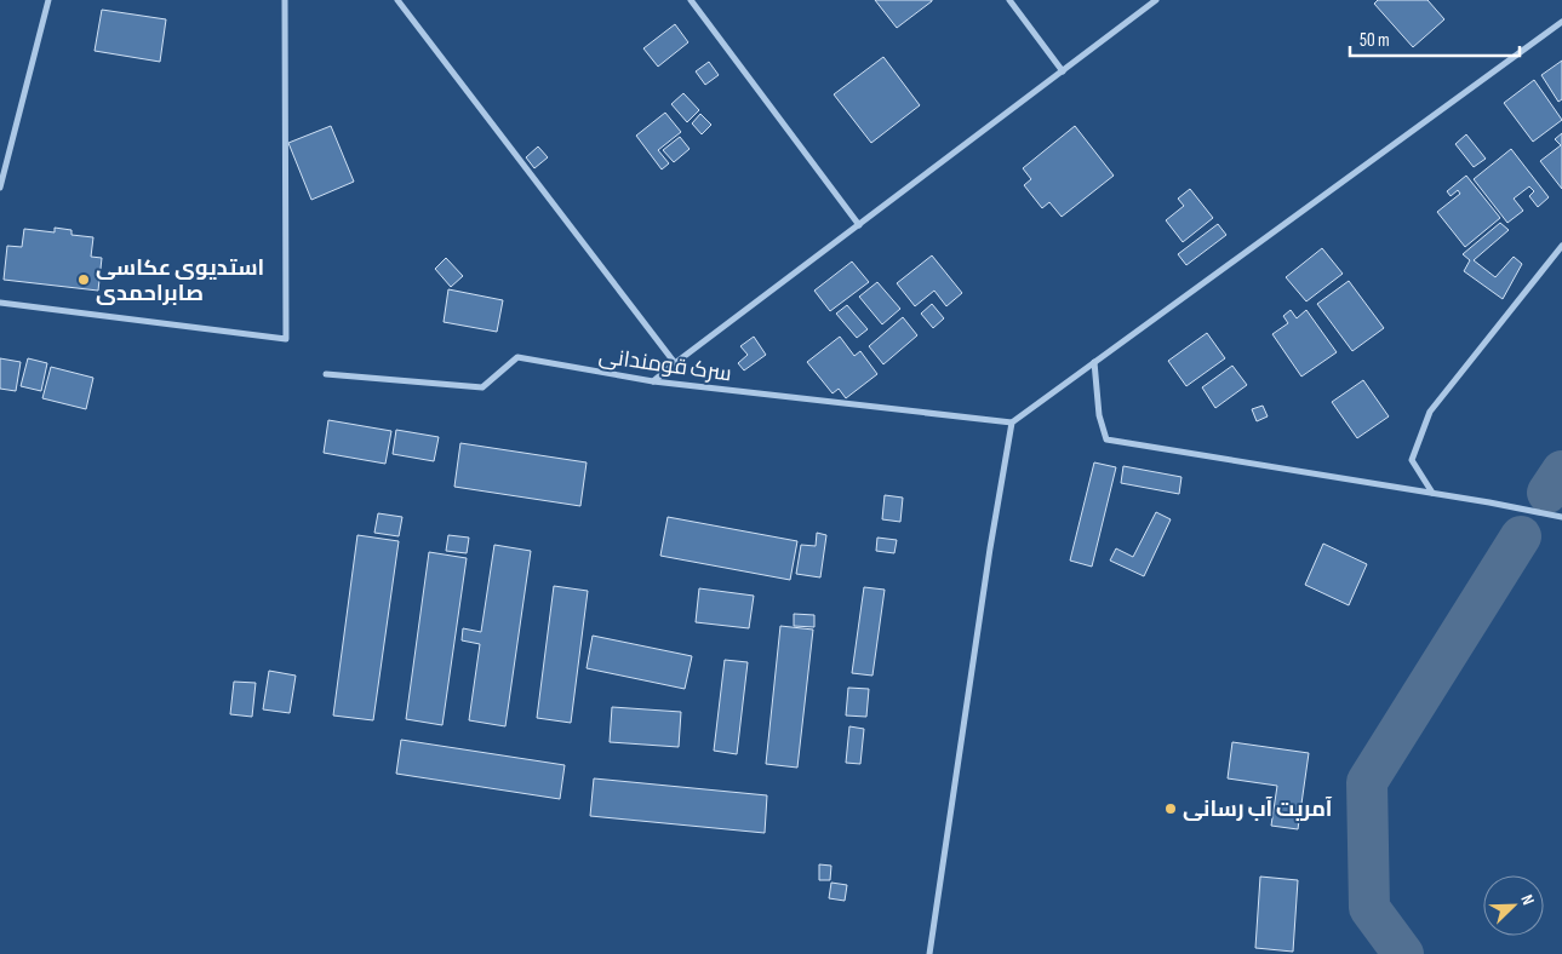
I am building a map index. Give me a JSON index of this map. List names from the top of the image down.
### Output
{
  "streets": {
    "street": ["سرک قومندانی"]
  },
  "places": ["استدیوی عکاسی صابراحمدی", "آمریت آب رسانی"],
  "scale_bar": "50 m",
  "north": "top right"
}
